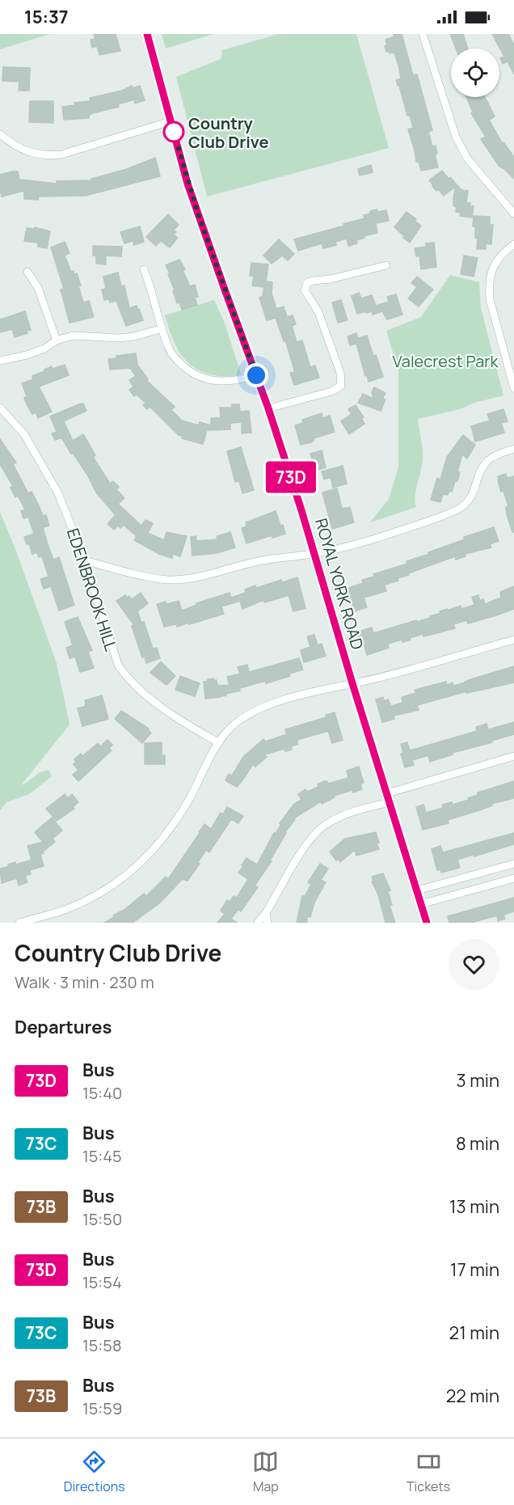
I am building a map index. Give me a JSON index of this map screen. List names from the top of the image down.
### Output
{
  "streets": {
    "main road": ["ROYAL YORK ROAD"],
    "street": ["EDENBROOK HILL"]
  },
  "parks": ["Valecrest Park"],
  "places": ["Country Club Drive"],
  "lines": ["bus line 73D"],
  "page": {
    "status": "15:37",
    "on_map": "73D",
    "heading": [
      ["Country Club Drive", "Walk · 3 min · 230 m"],
      "Departures"
    ],
    "list": [
      {
        "mark": "73D",
        "name": "Bus",
        "note": "15:40",
        "value": "3 min"
      },
      {
        "mark": "73C",
        "name": "Bus",
        "note": "15:45",
        "value": "8 min"
      },
      {
        "mark": "73B",
        "name": "Bus",
        "note": "15:50",
        "value": "13 min"
      },
      {
        "mark": "73D",
        "name": "Bus",
        "note": "15:54",
        "value": "17 min"
      },
      {
        "mark": "73C",
        "name": "Bus",
        "note": "15:58",
        "value": "21 min"
      },
      {
        "mark": "73B",
        "name": "Bus",
        "note": "15:59",
        "value": "22 min"
      }
    ],
    "tabs": ["Directions", "Map", "Tickets"]
  }
}
